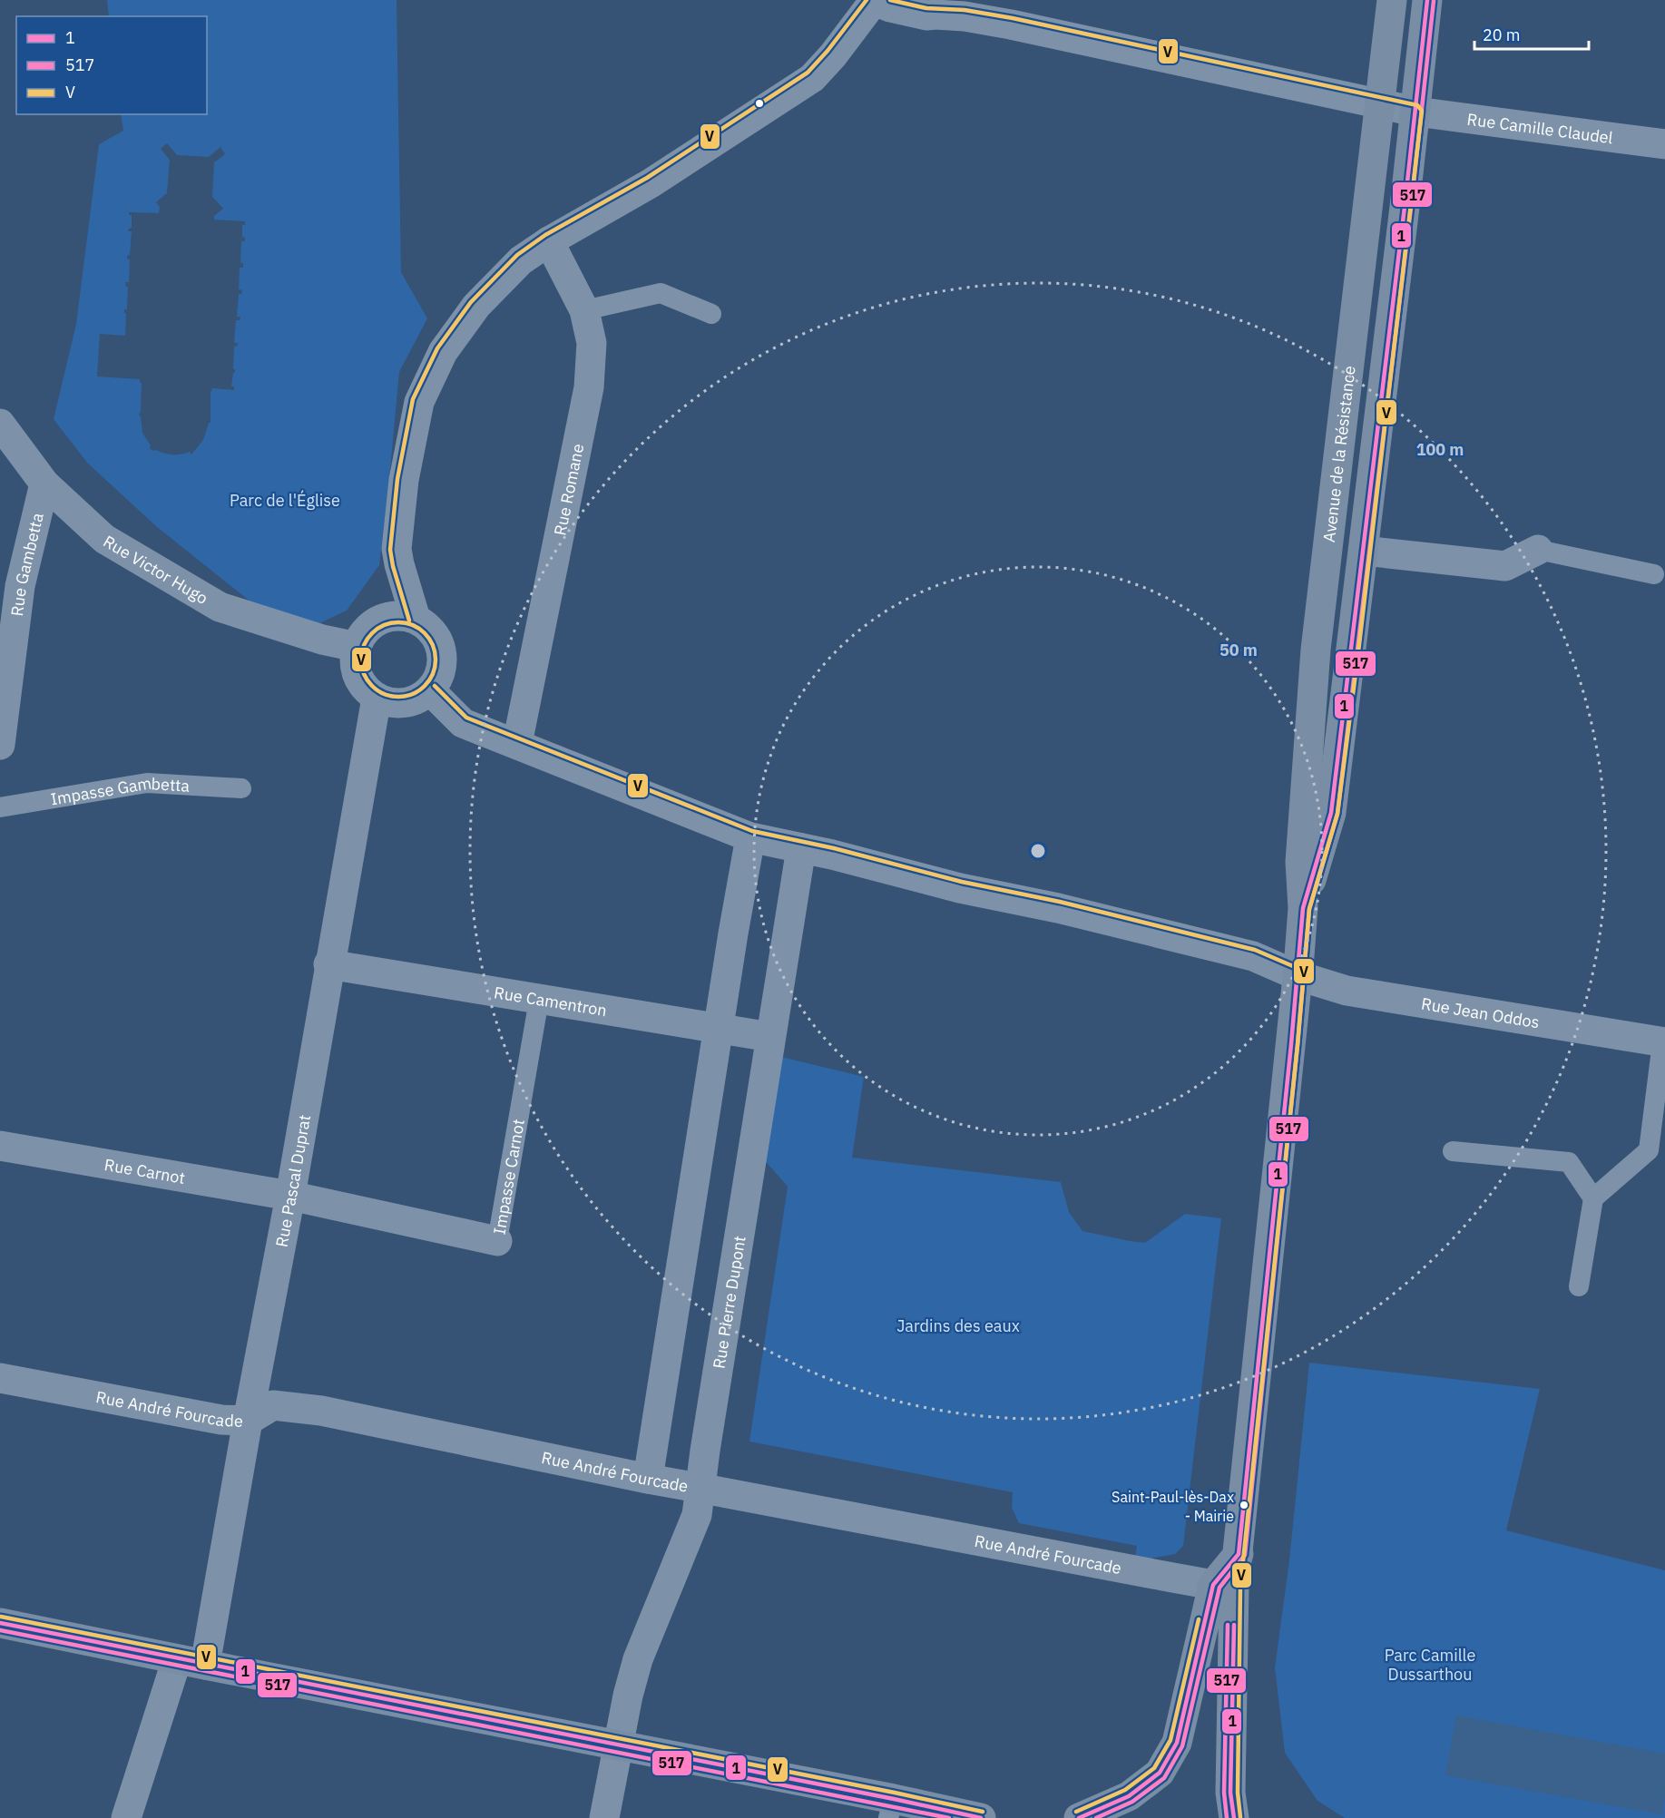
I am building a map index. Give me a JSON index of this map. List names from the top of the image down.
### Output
{
  "streets": {
    "main road": ["Avenue de la Résistance"],
    "street": [
      "Rue Camille Claudel",
      "Rue Romane",
      "Rue Gambetta",
      "Rue Victor Hugo",
      "Rue Camentron",
      "Rue Jean Oddos",
      "Rue Carnot",
      "Impasse Carnot",
      "Rue Pascal Duprat",
      "Rue Pierre Dupont",
      "Rue André Fourcade"
    ],
    "lane": ["Impasse Gambetta"]
  },
  "crossings": [
    ["Rue Camille Claudel", "Avenue de la Résistance"],
    ["Avenue de la Résistance", "Rue Jean Oddos"],
    ["Avenue de la Résistance", "Rue André Fourcade"],
    ["Rue Gambetta", "Rue Victor Hugo"],
    ["Rue Victor Hugo", "Rue Pascal Duprat"],
    ["Rue Camentron", "Impasse Carnot"],
    ["Rue Camentron", "Rue Pascal Duprat"],
    ["Rue Camentron", "Rue Pierre Dupont"],
    ["Rue Carnot", "Impasse Carnot"],
    ["Rue Carnot", "Rue Pascal Duprat"],
    ["Impasse Carnot", "Rue Pascal Duprat"],
    ["Rue Pascal Duprat", "Rue André Fourcade"],
    ["Rue Pierre Dupont", "Rue André Fourcade"]
  ],
  "parks": ["Parc de l'Église", "Jardins des eaux", "Parc Camille Dussarthou"],
  "places": ["Saint-Paul-lès-Dax - Mairie"],
  "lines": ["transit line 1", "transit line V", "transit line 517"],
  "legend": ["1", "517", "V"],
  "scale_bar": "20 m",
  "rings": ["100 m", "50 m"]
}
